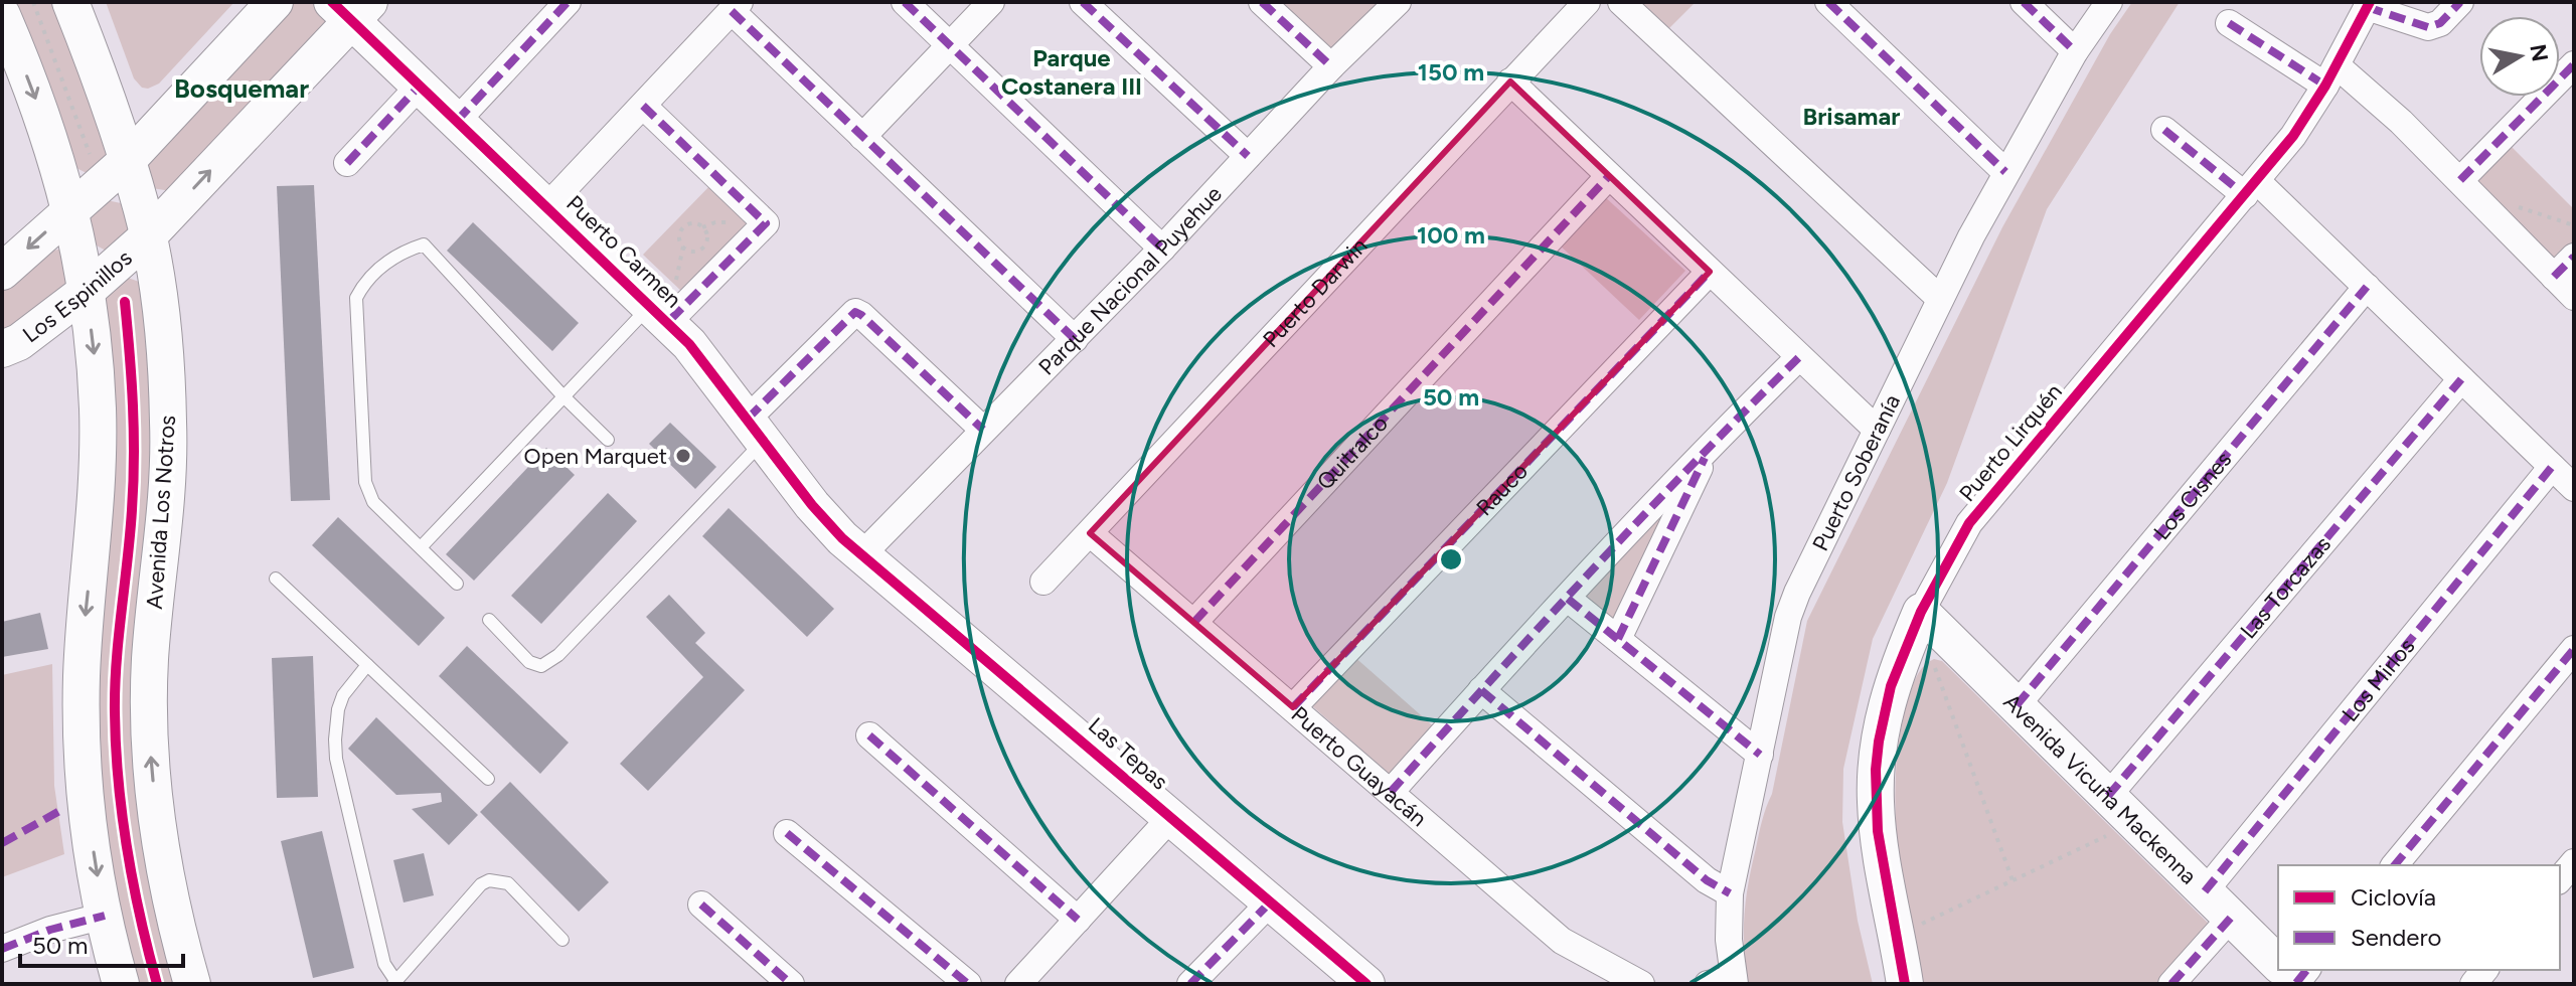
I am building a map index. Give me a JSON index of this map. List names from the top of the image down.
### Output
{
  "streets": {
    "street": [
      "Puerto Carmen",
      "Parque Nacional Puyehue",
      "Puerto Darwin",
      "Los Espinillos",
      "Puerto Lirquén",
      "Quitralco",
      "Puerto Soberanía",
      "Rauco",
      "Los Cisnes",
      "Avenida Los Notros",
      "Las Torcazas",
      "Los Mirlos",
      "Las Tepas",
      "Puerto Guayacán",
      "Avenida Vicuña Mackenna"
    ]
  },
  "crossings": [
    ["Puerto Carmen", "Parque Nacional Puyehue"],
    ["Puerto Carmen", "Los Espinillos"],
    ["Puerto Carmen", "Las Tepas"],
    ["Parque Nacional Puyehue", "Las Tepas"],
    ["Puerto Darwin", "Puerto Guayacán"],
    ["Los Espinillos", "Avenida Los Notros"],
    ["Puerto Lirquén", "Avenida Vicuña Mackenna"],
    ["Quitralco", "Puerto Guayacán"],
    ["Rauco", "Puerto Guayacán"],
    ["Los Cisnes", "Avenida Vicuña Mackenna"],
    ["Las Torcazas", "Avenida Vicuña Mackenna"],
    ["Los Mirlos", "Avenida Vicuña Mackenna"]
  ],
  "districts": ["Parque Costanera III", "Bosquemar", "Brisamar"],
  "places": ["Open Marquet"],
  "legend": ["Ciclovía", "Sendero"],
  "scale_bar": "50 m",
  "north": "right",
  "rings": ["150 m", "100 m", "50 m"]
}
